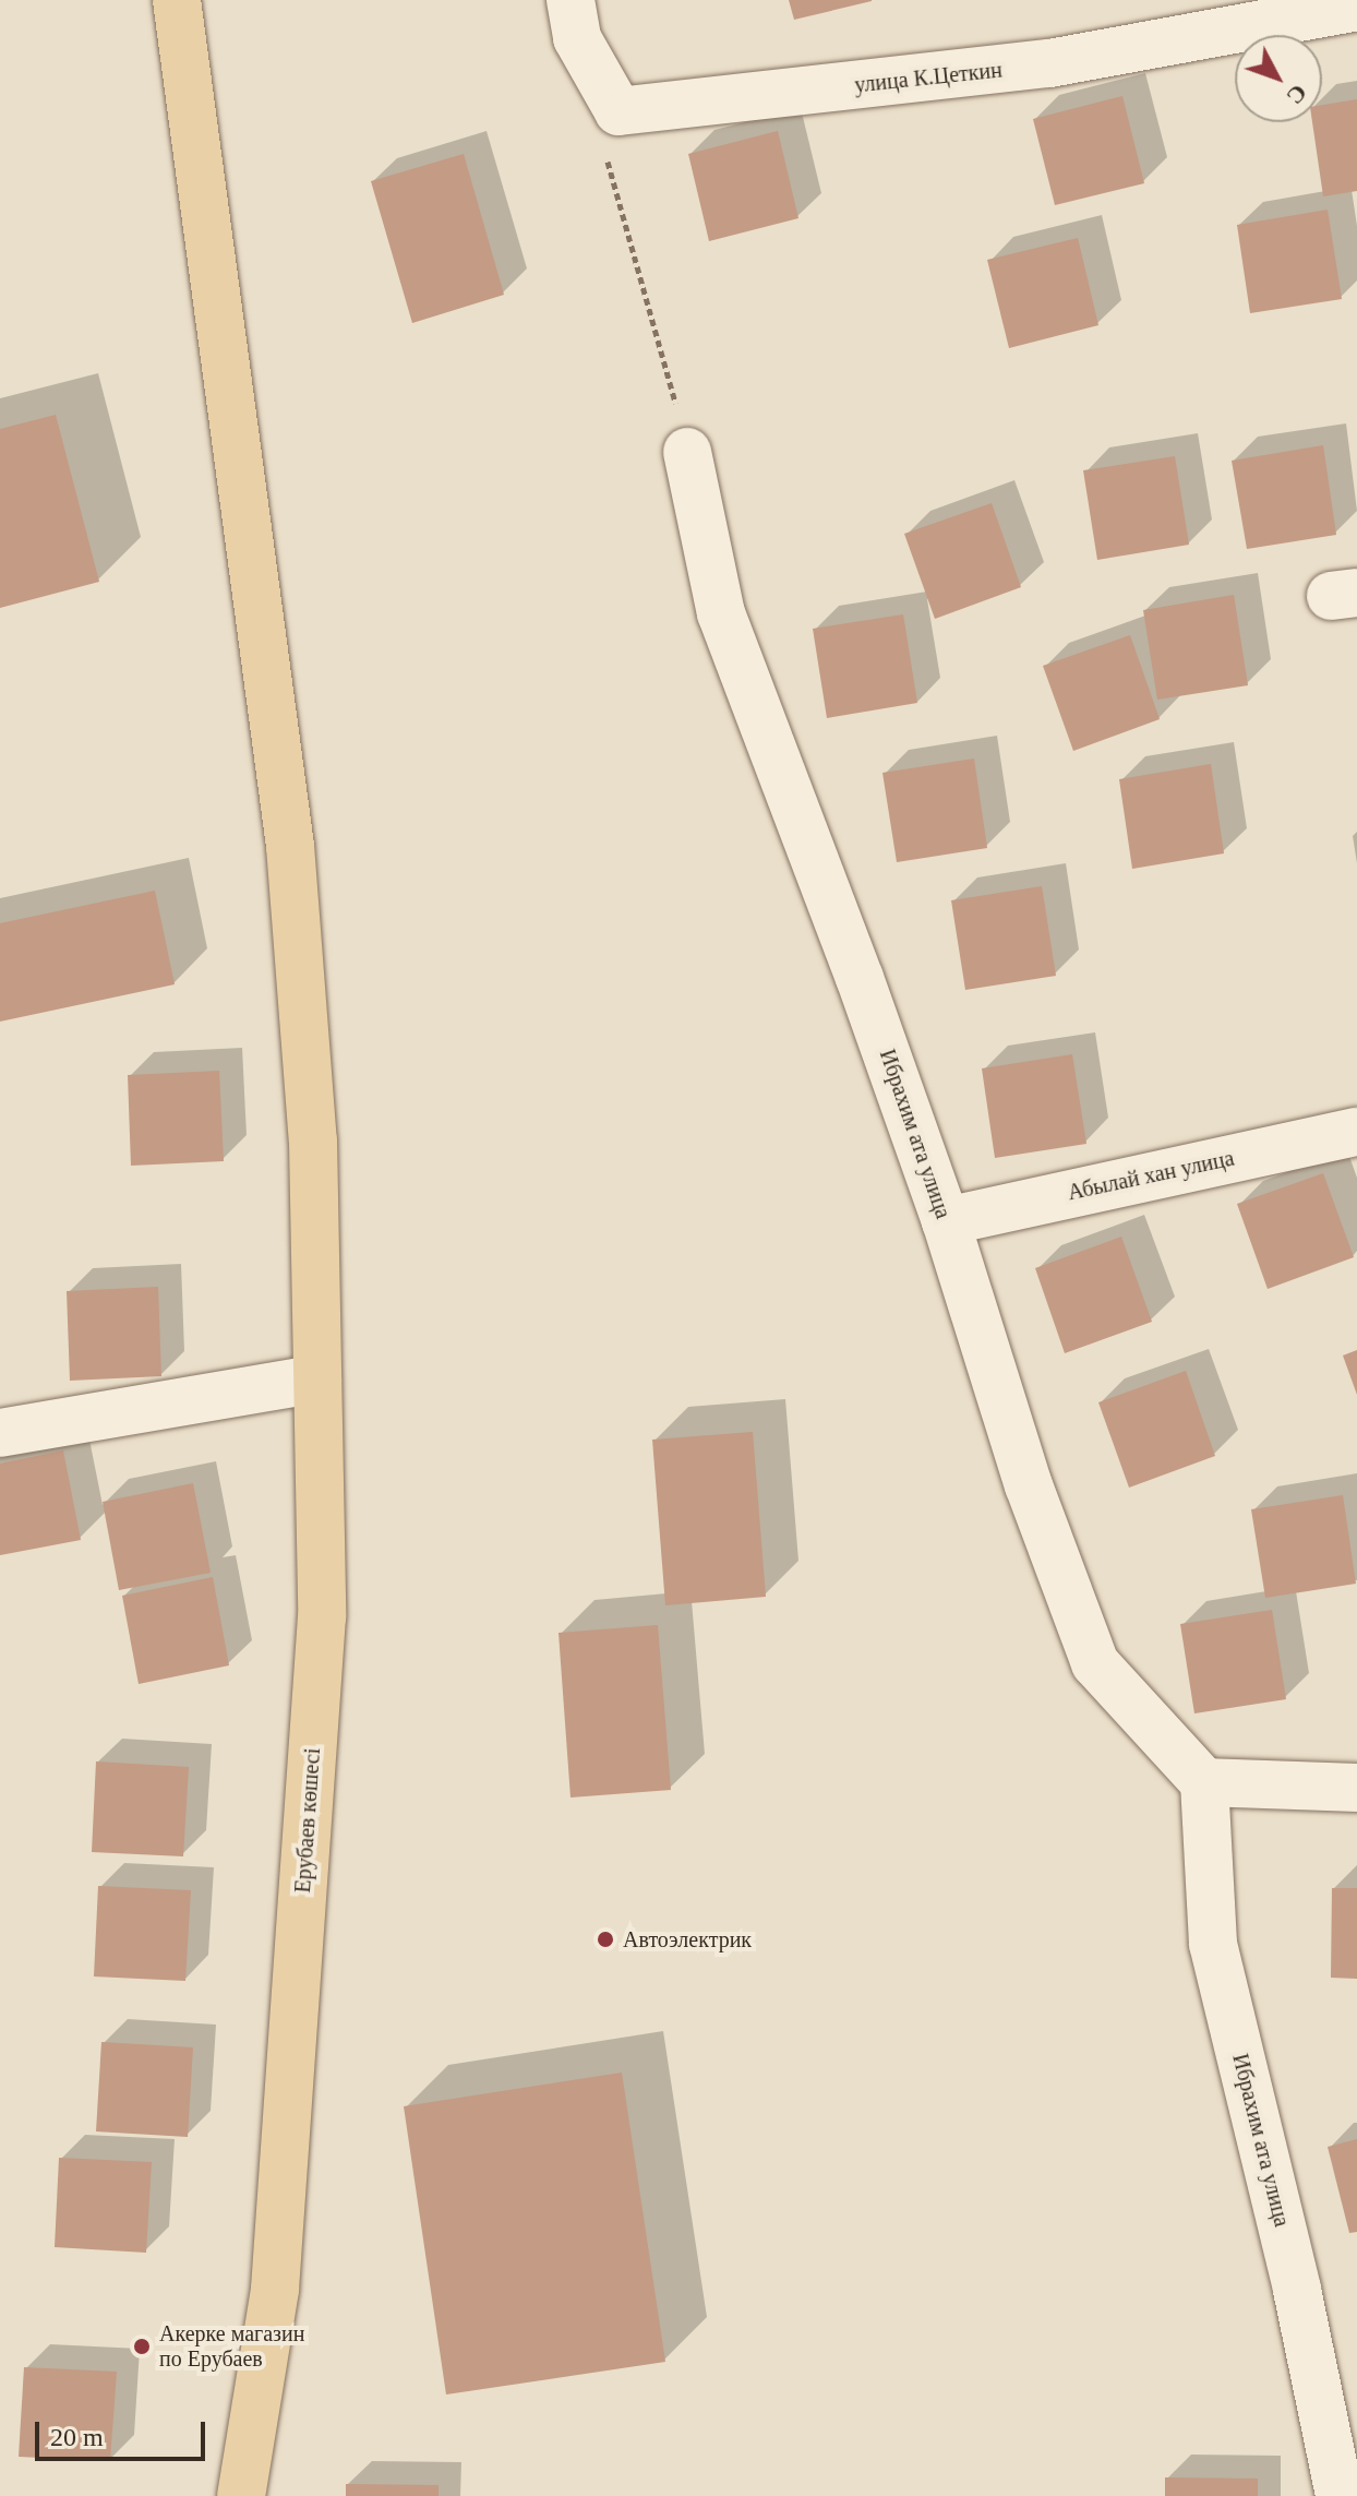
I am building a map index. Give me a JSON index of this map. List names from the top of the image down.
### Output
{
  "streets": {
    "main road": ["Ерубаев көшесі"],
    "street": ["улица К.Цеткин", "Ибрахим ата улица", "Абылай хан улица"]
  },
  "crossings": [
    ["Ибрахим ата улица", "Абылай хан улица"]
  ],
  "places": ["Автоэлектрик", "Акерке магазин по Ерубаев"],
  "scale_bar": "20 m",
  "north": "bottom right"
}
